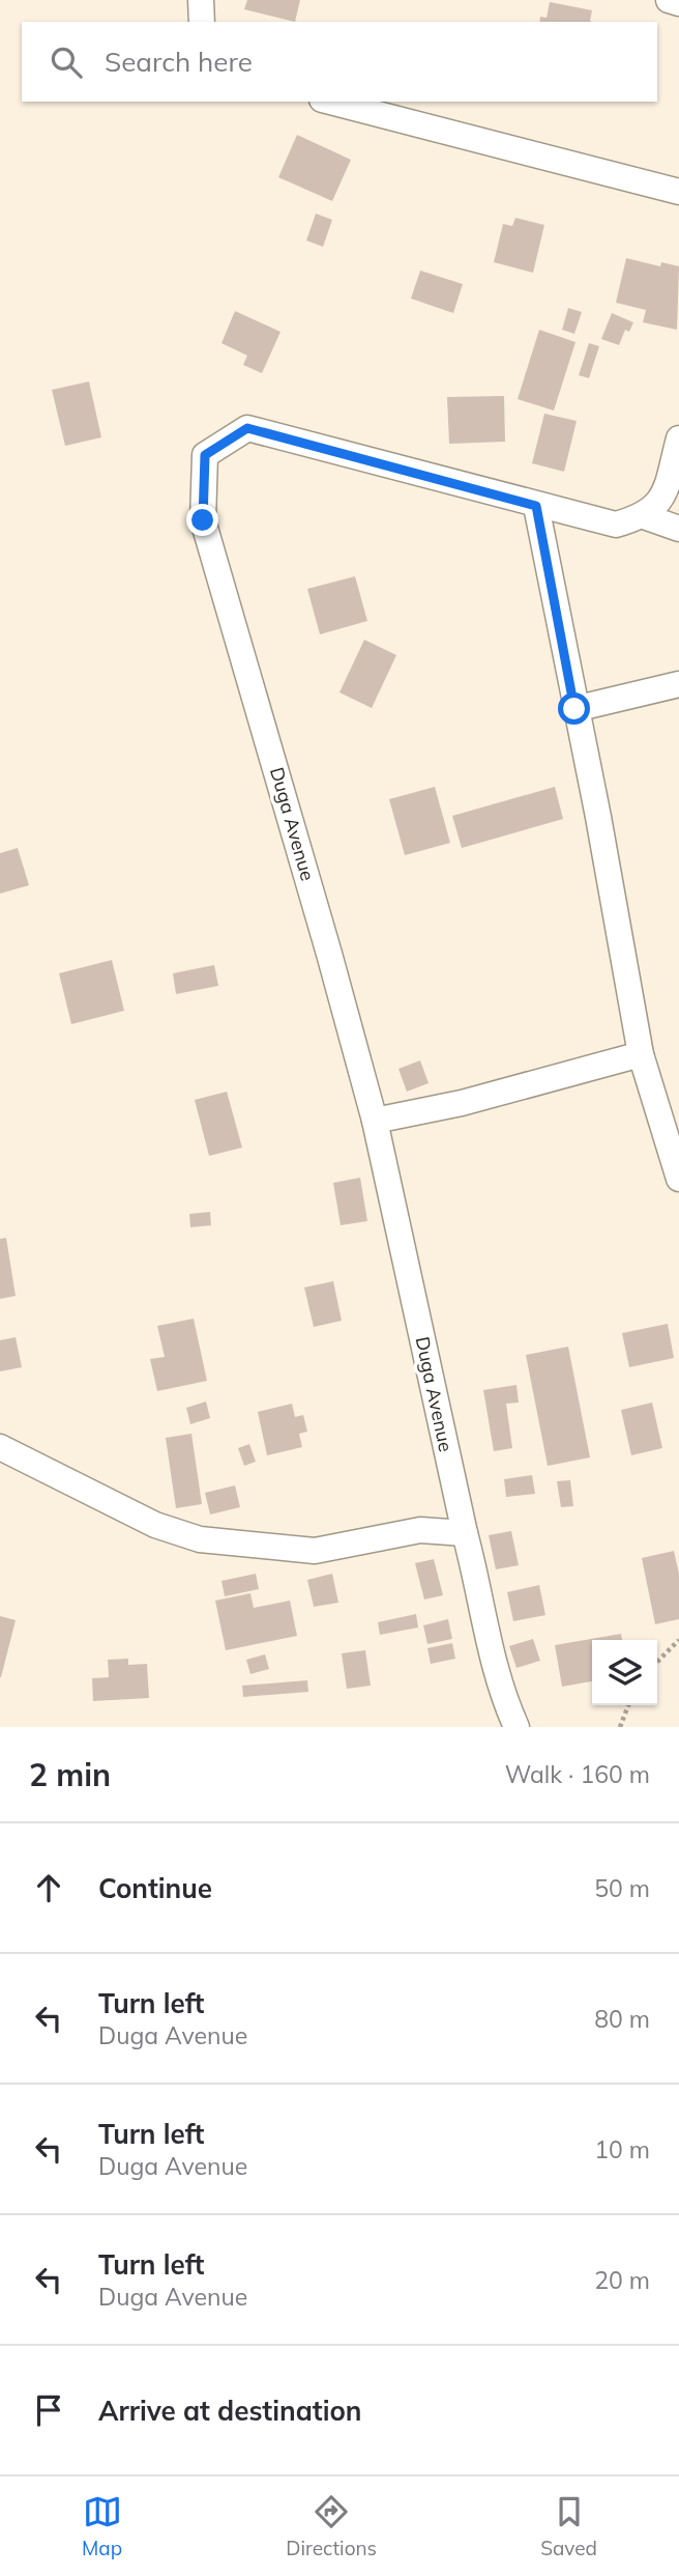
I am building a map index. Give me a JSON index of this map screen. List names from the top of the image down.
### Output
{
  "streets": {
    "street": ["Duga Avenue"]
  },
  "page": {
    "search": "Search here",
    "heading": ["2 min", "Walk · 160 m"],
    "list": [
      ["Continue", "50 m"],
      ["Turn left", "Duga Avenue", "80 m"],
      ["Turn left", "Duga Avenue", "10 m"],
      ["Turn left", "Duga Avenue", "20 m"],
      "Arrive at destination"
    ],
    "nav": ["Map", "Directions", "Saved"]
  }
}
